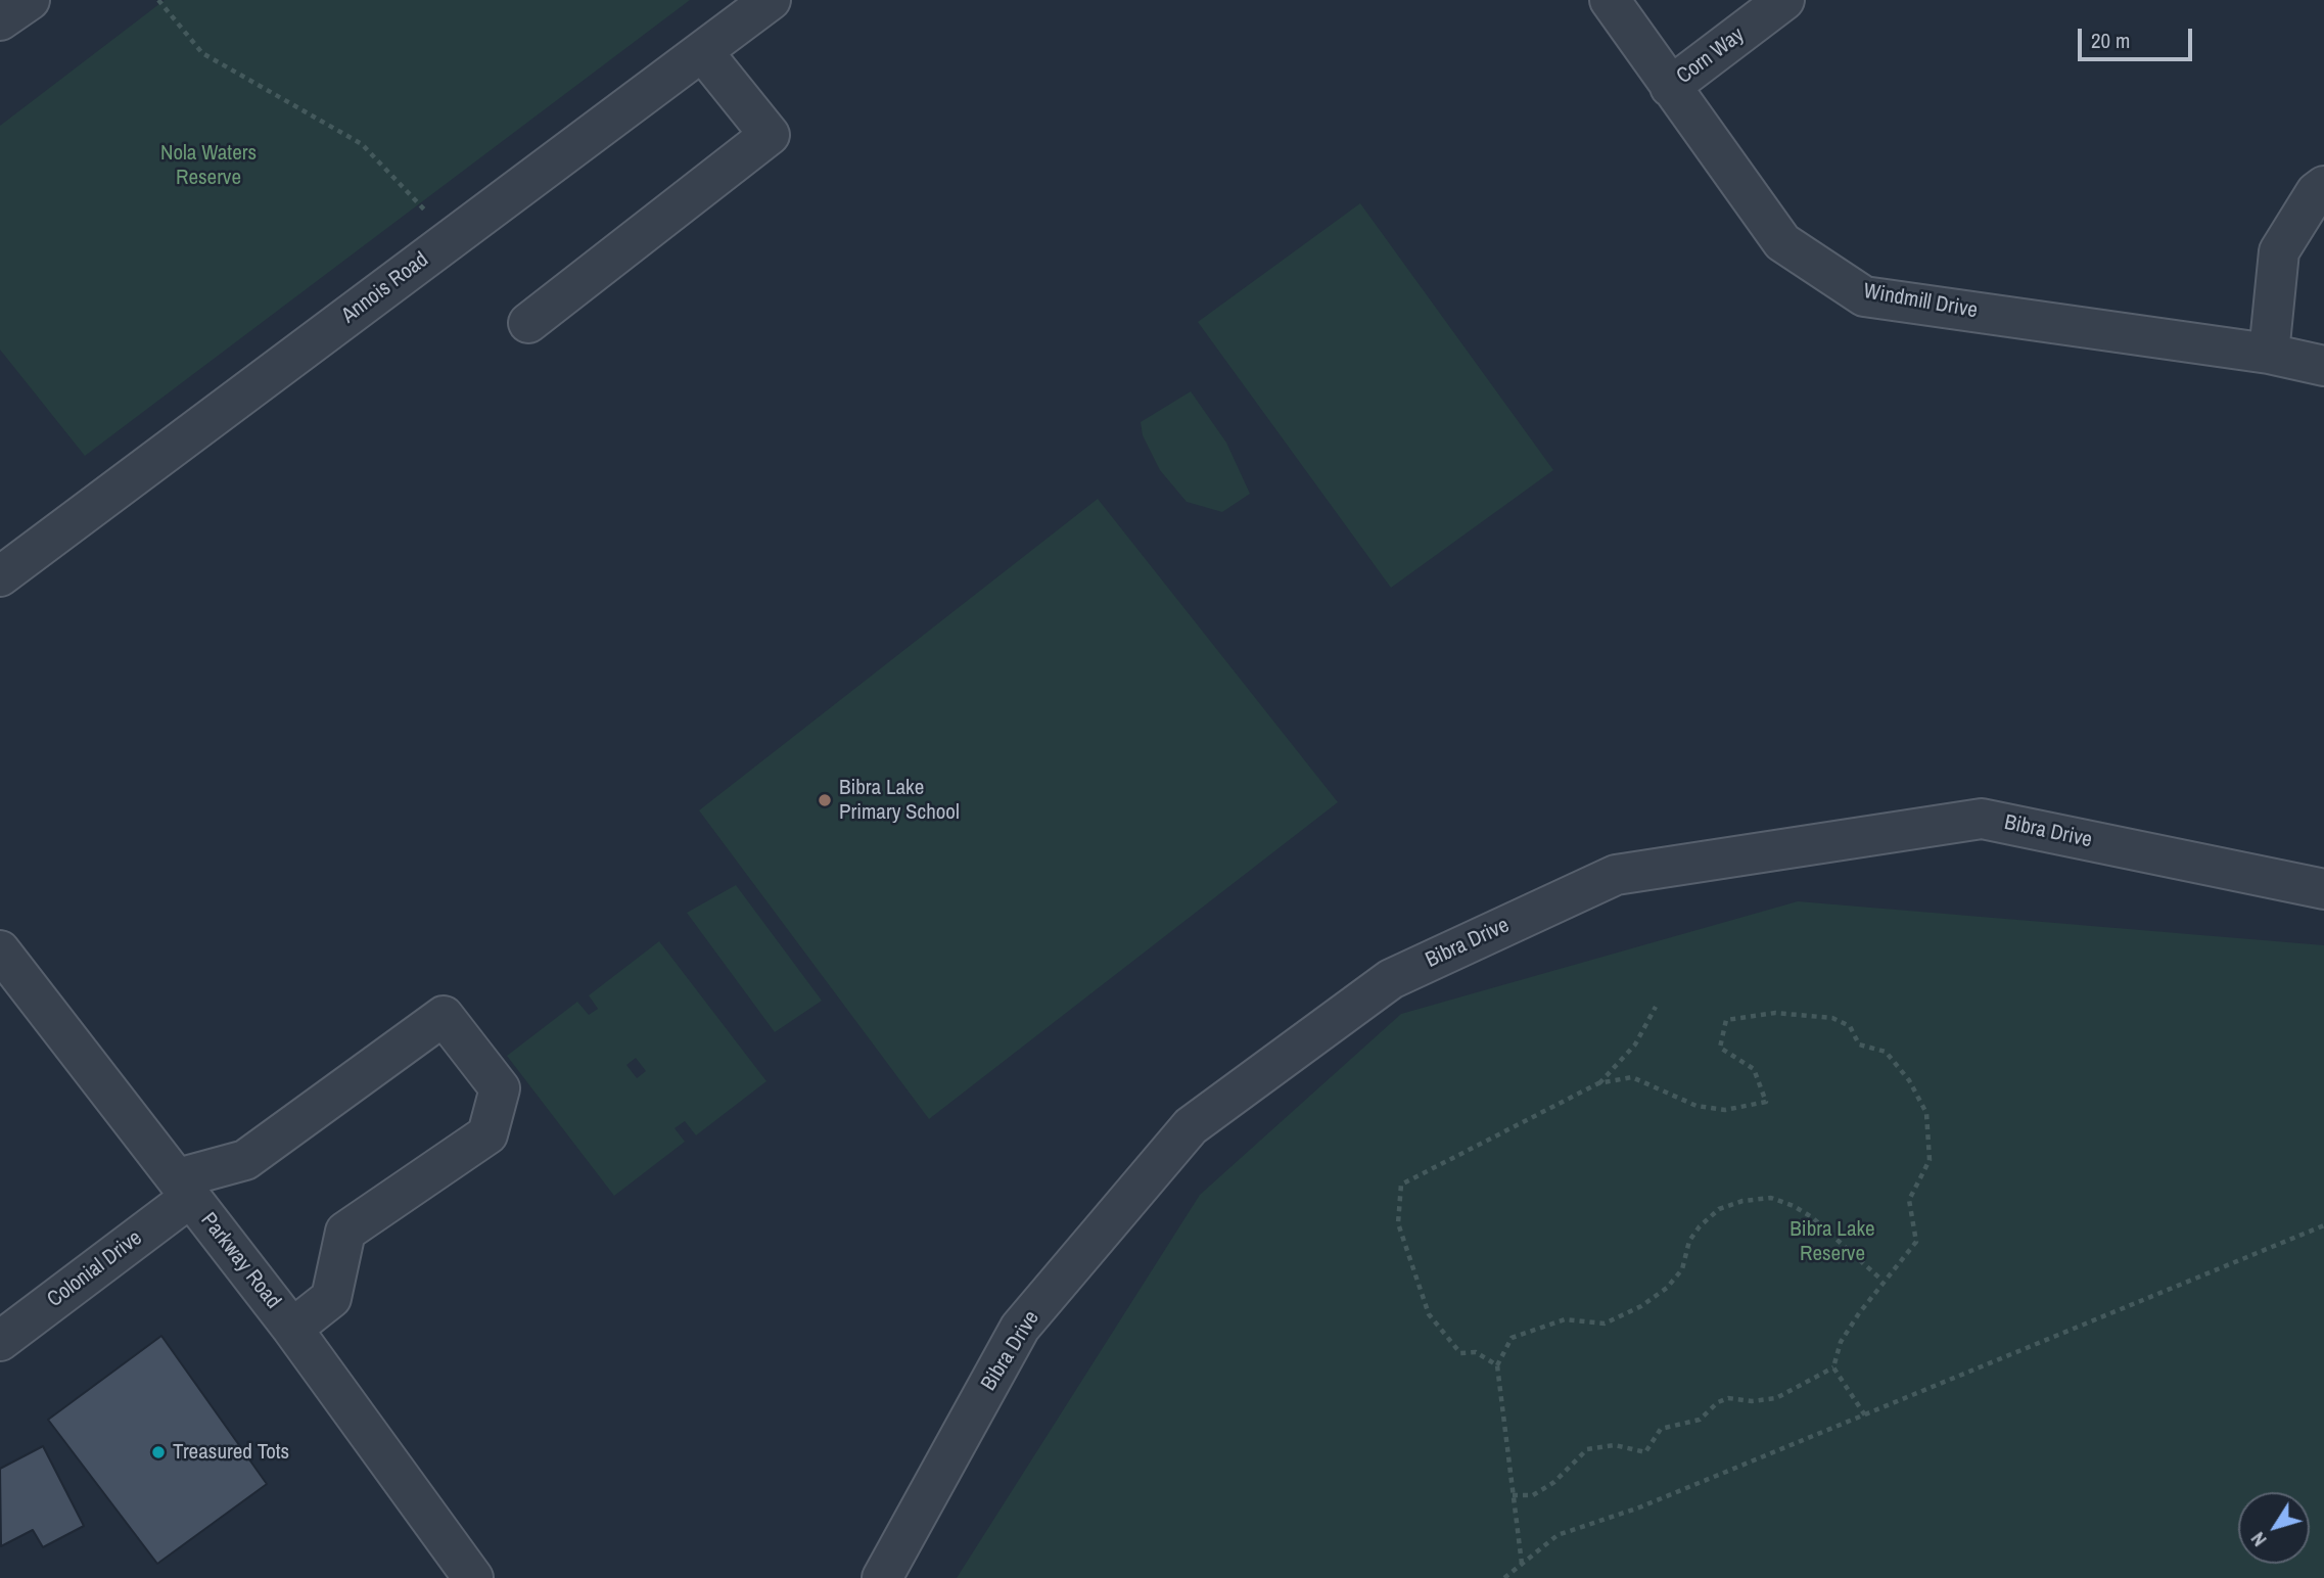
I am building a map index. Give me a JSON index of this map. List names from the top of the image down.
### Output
{
  "streets": {
    "street": [
      "Corn Way",
      "Annois Road",
      "Windmill Drive",
      "Bibra Drive",
      "Parkway Road",
      "Colonial Drive"
    ]
  },
  "crossings": [
    ["Corn Way", "Windmill Drive"],
    ["Parkway Road", "Colonial Drive"]
  ],
  "parks": ["Nola Waters Reserve", "Bibra Lake Reserve"],
  "places": ["Bibra Lake Primary School", "Treasured Tots"],
  "scale_bar": "20 m",
  "north": "bottom left"
}
